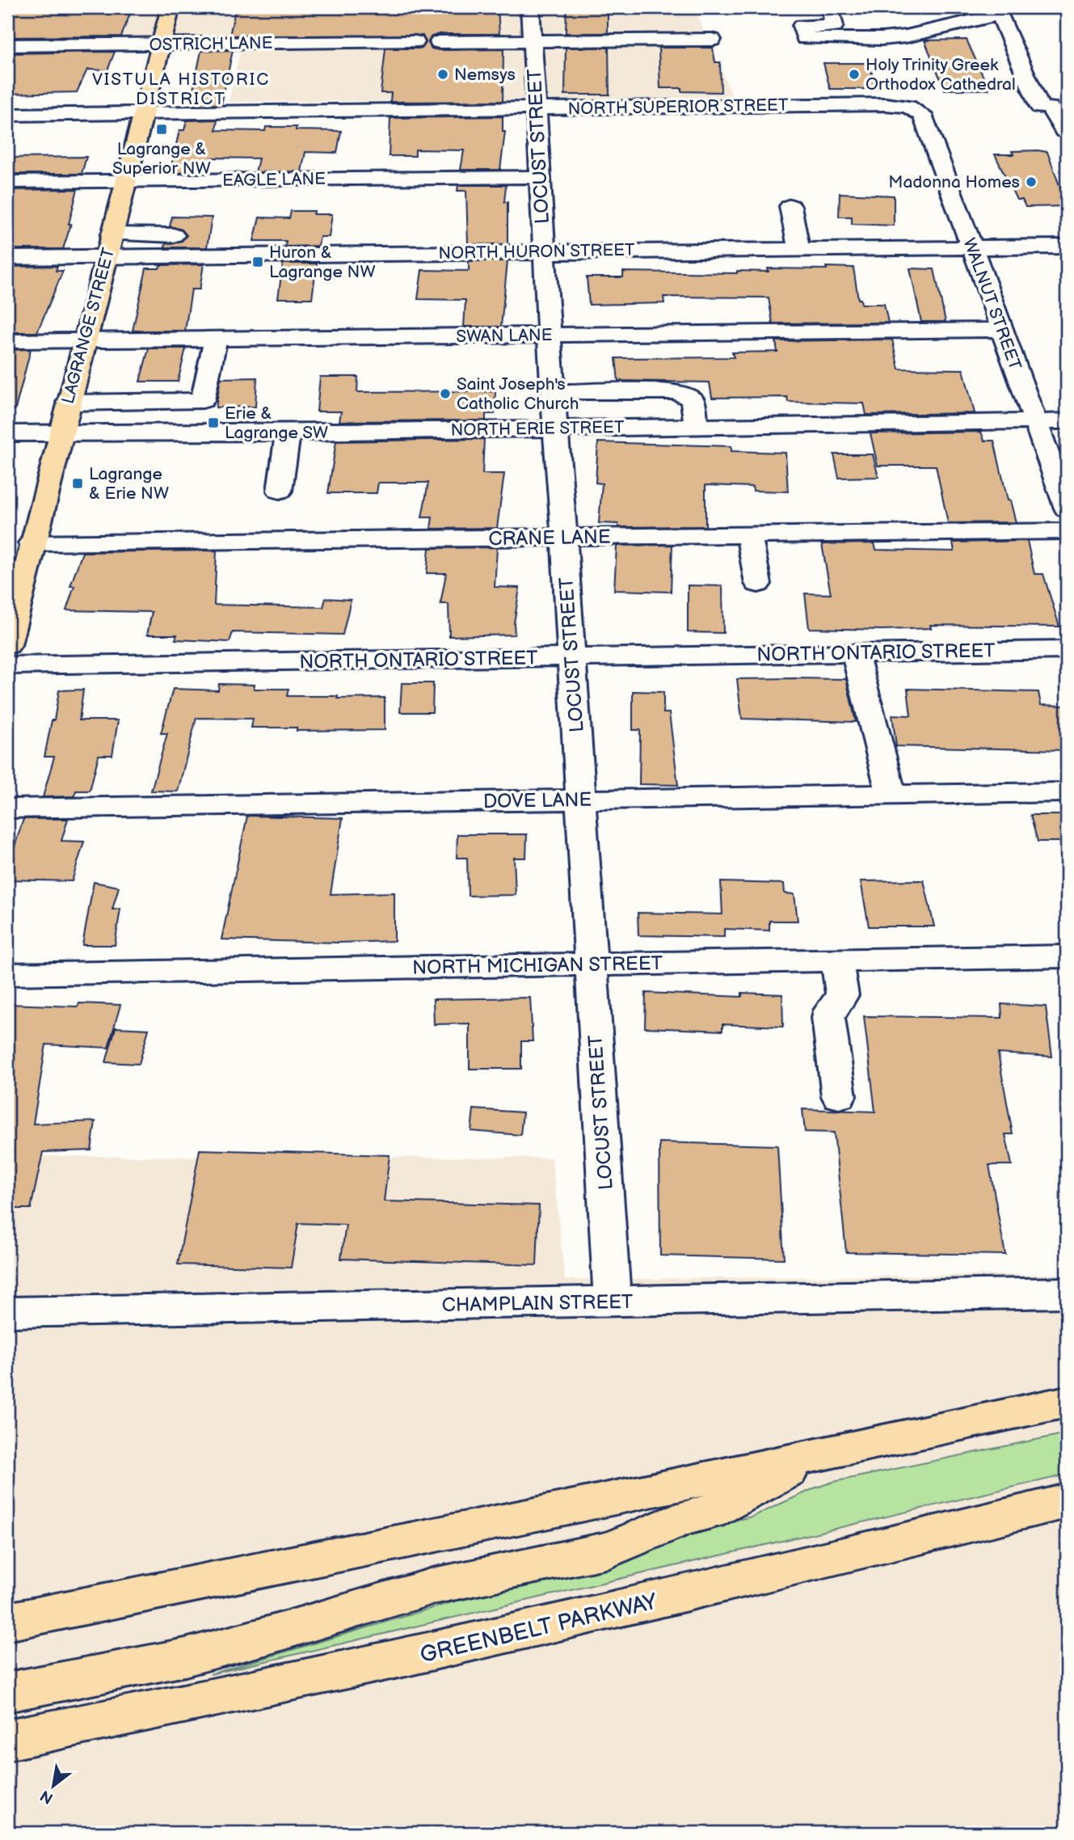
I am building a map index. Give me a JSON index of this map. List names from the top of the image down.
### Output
{
  "streets": {
    "main road": ["LAGRANGE STREET", "GREENBELT PARKWAY"],
    "street": [
      "OSTRICH LANE",
      "NORTH SUPERIOR STREET",
      "LOCUST STREET",
      "EAGLE LANE",
      "NORTH HURON STREET",
      "WALNUT STREET",
      "SWAN LANE",
      "NORTH ERIE STREET",
      "CRANE LANE",
      "NORTH ONTARIO STREET",
      "DOVE LANE",
      "NORTH MICHIGAN STREET",
      "CHAMPLAIN STREET"
    ]
  },
  "crossings": [
    ["OSTRICH LANE", "LAGRANGE STREET"],
    ["NORTH SUPERIOR STREET", "LOCUST STREET"],
    ["NORTH SUPERIOR STREET", "WALNUT STREET"],
    ["NORTH SUPERIOR STREET", "LAGRANGE STREET"],
    ["LOCUST STREET", "EAGLE LANE"],
    ["LOCUST STREET", "NORTH HURON STREET"],
    ["LOCUST STREET", "SWAN LANE"],
    ["LOCUST STREET", "NORTH ERIE STREET"],
    ["LOCUST STREET", "CRANE LANE"],
    ["LOCUST STREET", "NORTH ONTARIO STREET"],
    ["LOCUST STREET", "DOVE LANE"],
    ["LOCUST STREET", "NORTH MICHIGAN STREET"],
    ["LOCUST STREET", "CHAMPLAIN STREET"],
    ["EAGLE LANE", "LAGRANGE STREET"],
    ["NORTH HURON STREET", "WALNUT STREET"],
    ["NORTH HURON STREET", "LAGRANGE STREET"],
    ["WALNUT STREET", "SWAN LANE"],
    ["WALNUT STREET", "NORTH ERIE STREET"],
    ["LAGRANGE STREET", "SWAN LANE"],
    ["LAGRANGE STREET", "NORTH ERIE STREET"],
    ["LAGRANGE STREET", "CRANE LANE"]
  ],
  "districts": ["VISTULA HISTORIC DISTRICT"],
  "places": {
    "other": [
      "Nemsys",
      "Holy Trinity Greek Orthodox Cathedral",
      "Madonna Homes",
      "Saint Joseph's Catholic Church"
    ],
    "transit": [
      "Lagrange & Superior NW",
      "Huron & Lagrange NW",
      "Erie & Lagrange SW",
      "Lagrange & Erie NW"
    ]
  },
  "north": "bottom left"
}
